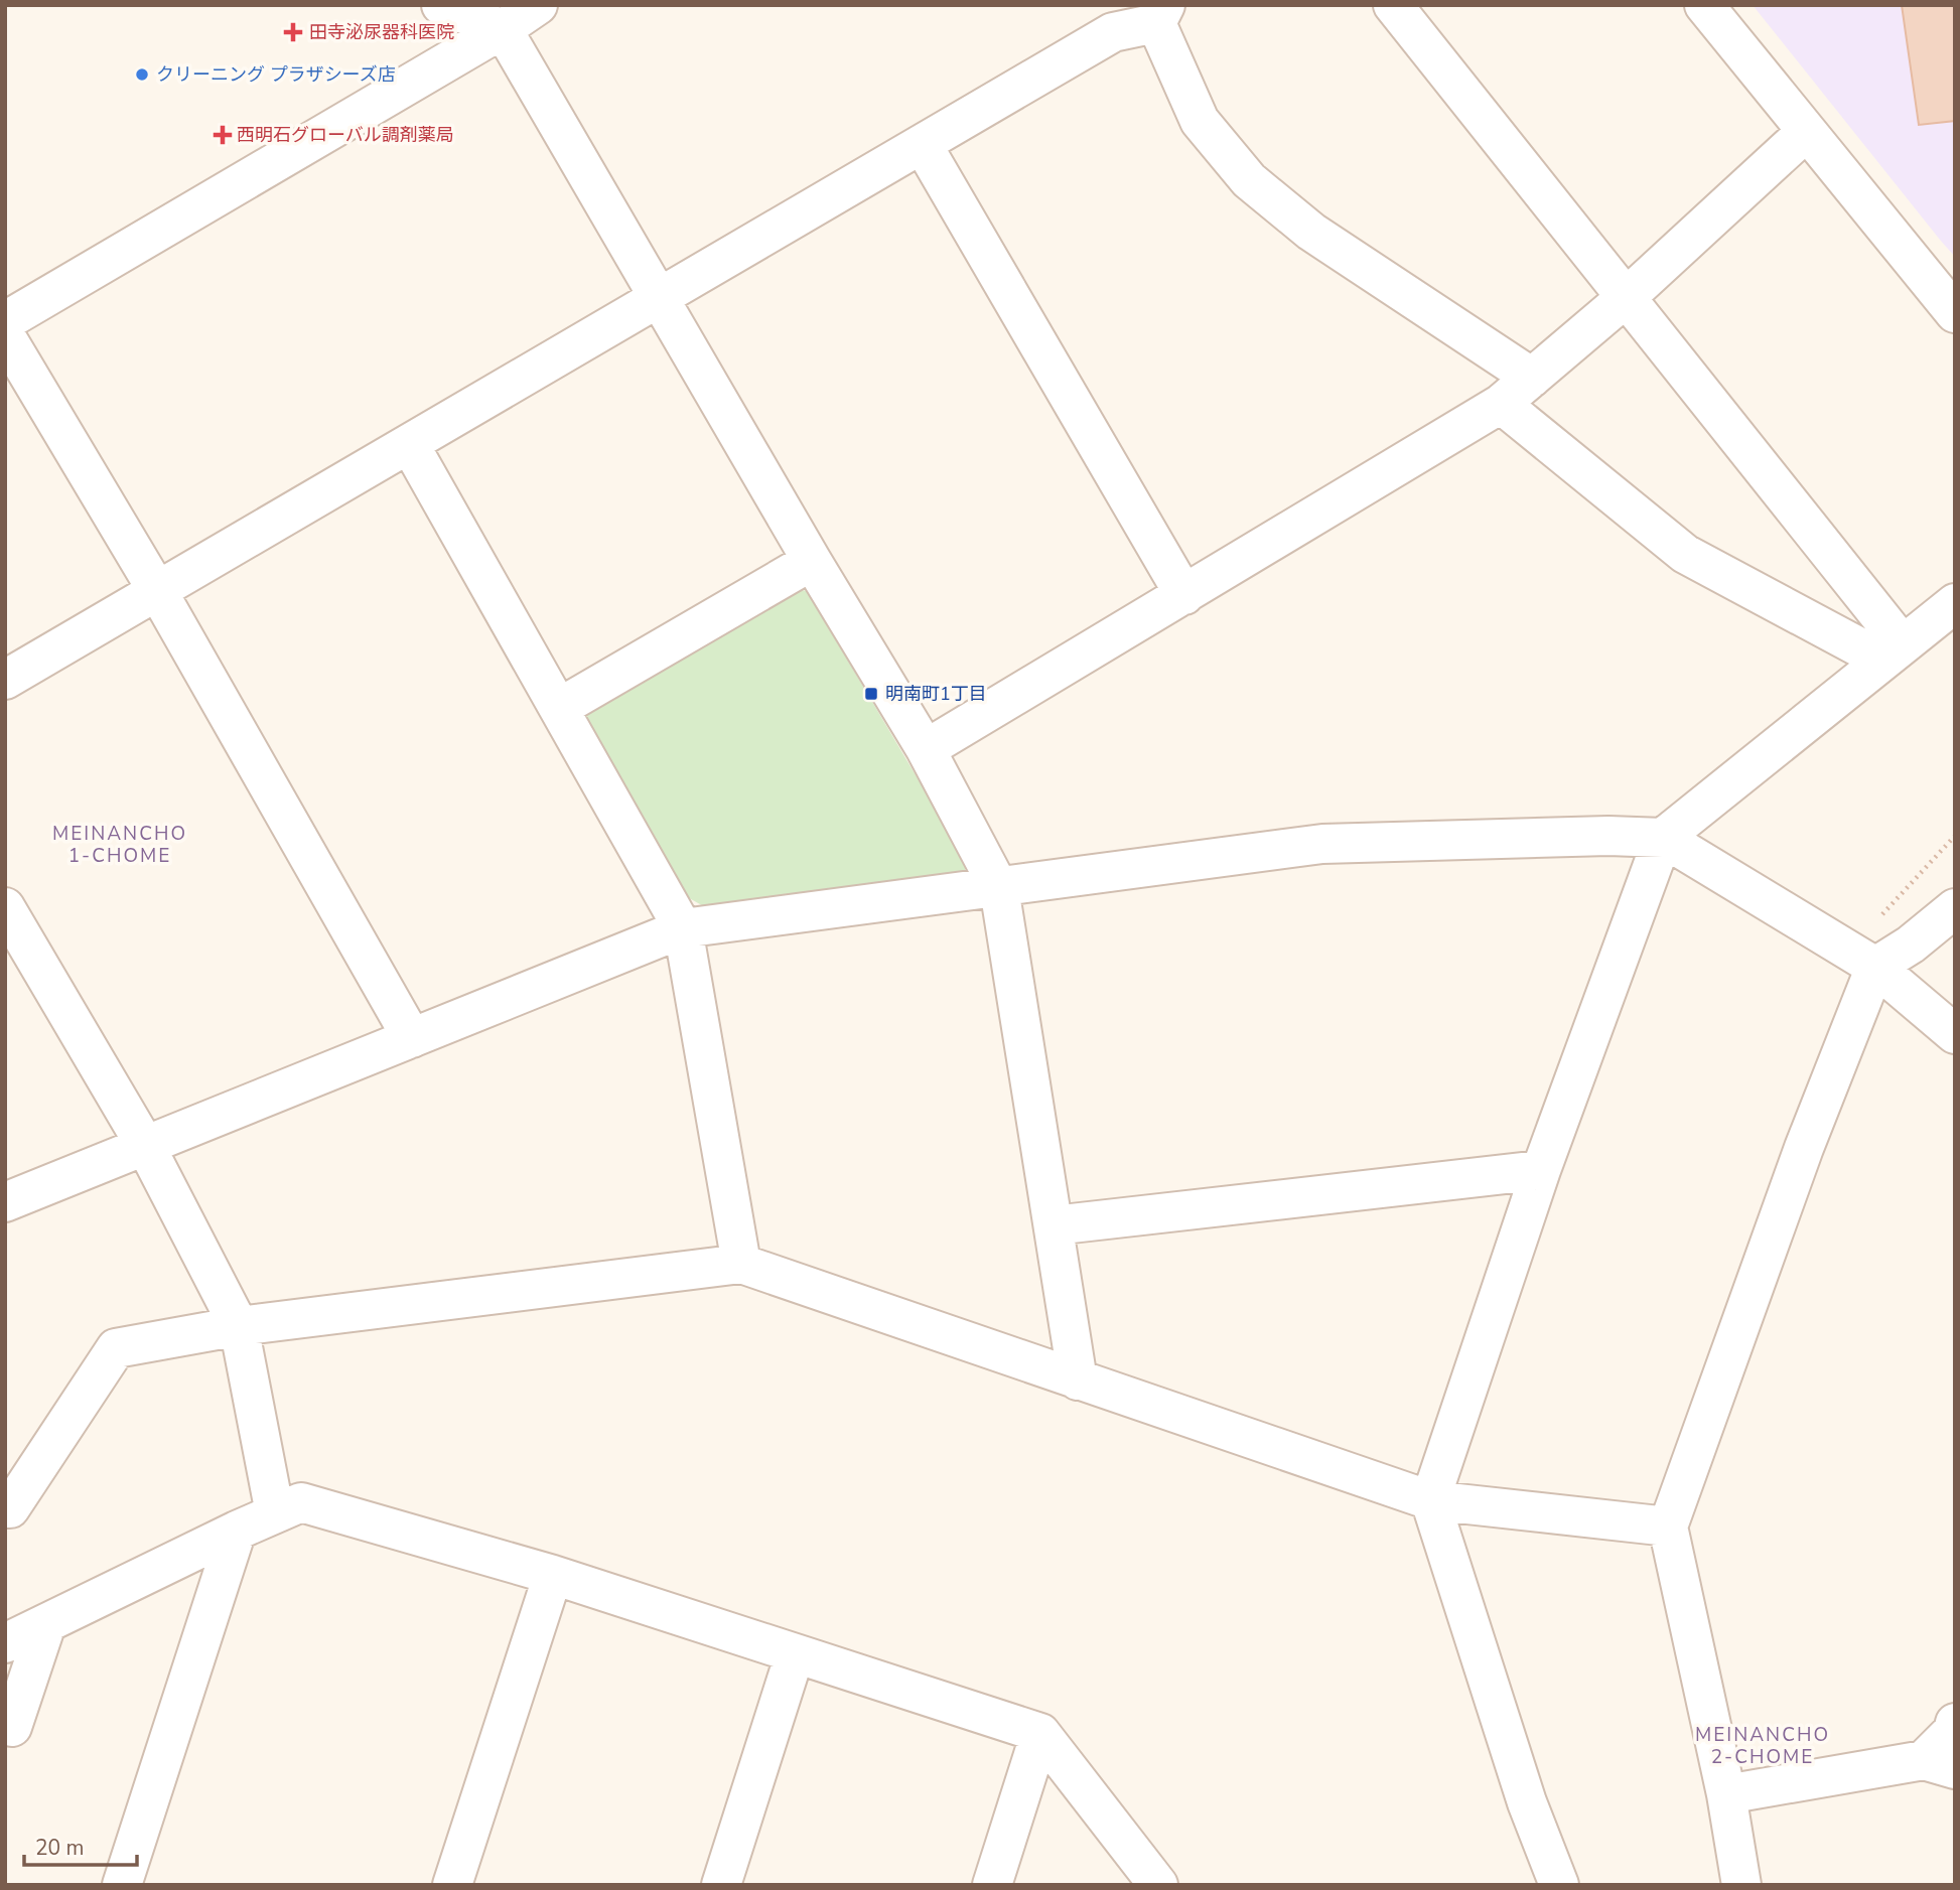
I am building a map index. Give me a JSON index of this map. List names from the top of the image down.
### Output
{
  "districts": ["MEINANCHO 1-CHOME", "MEINANCHO 2-CHOME"],
  "places": {
    "health": ["田寺泌尿器科医院", "西明石グローバル調剤薬局"],
    "other": ["クリーニング プラザシーズ店"],
    "transit": ["明南町1丁目"]
  },
  "scale_bar": "20 m"
}
